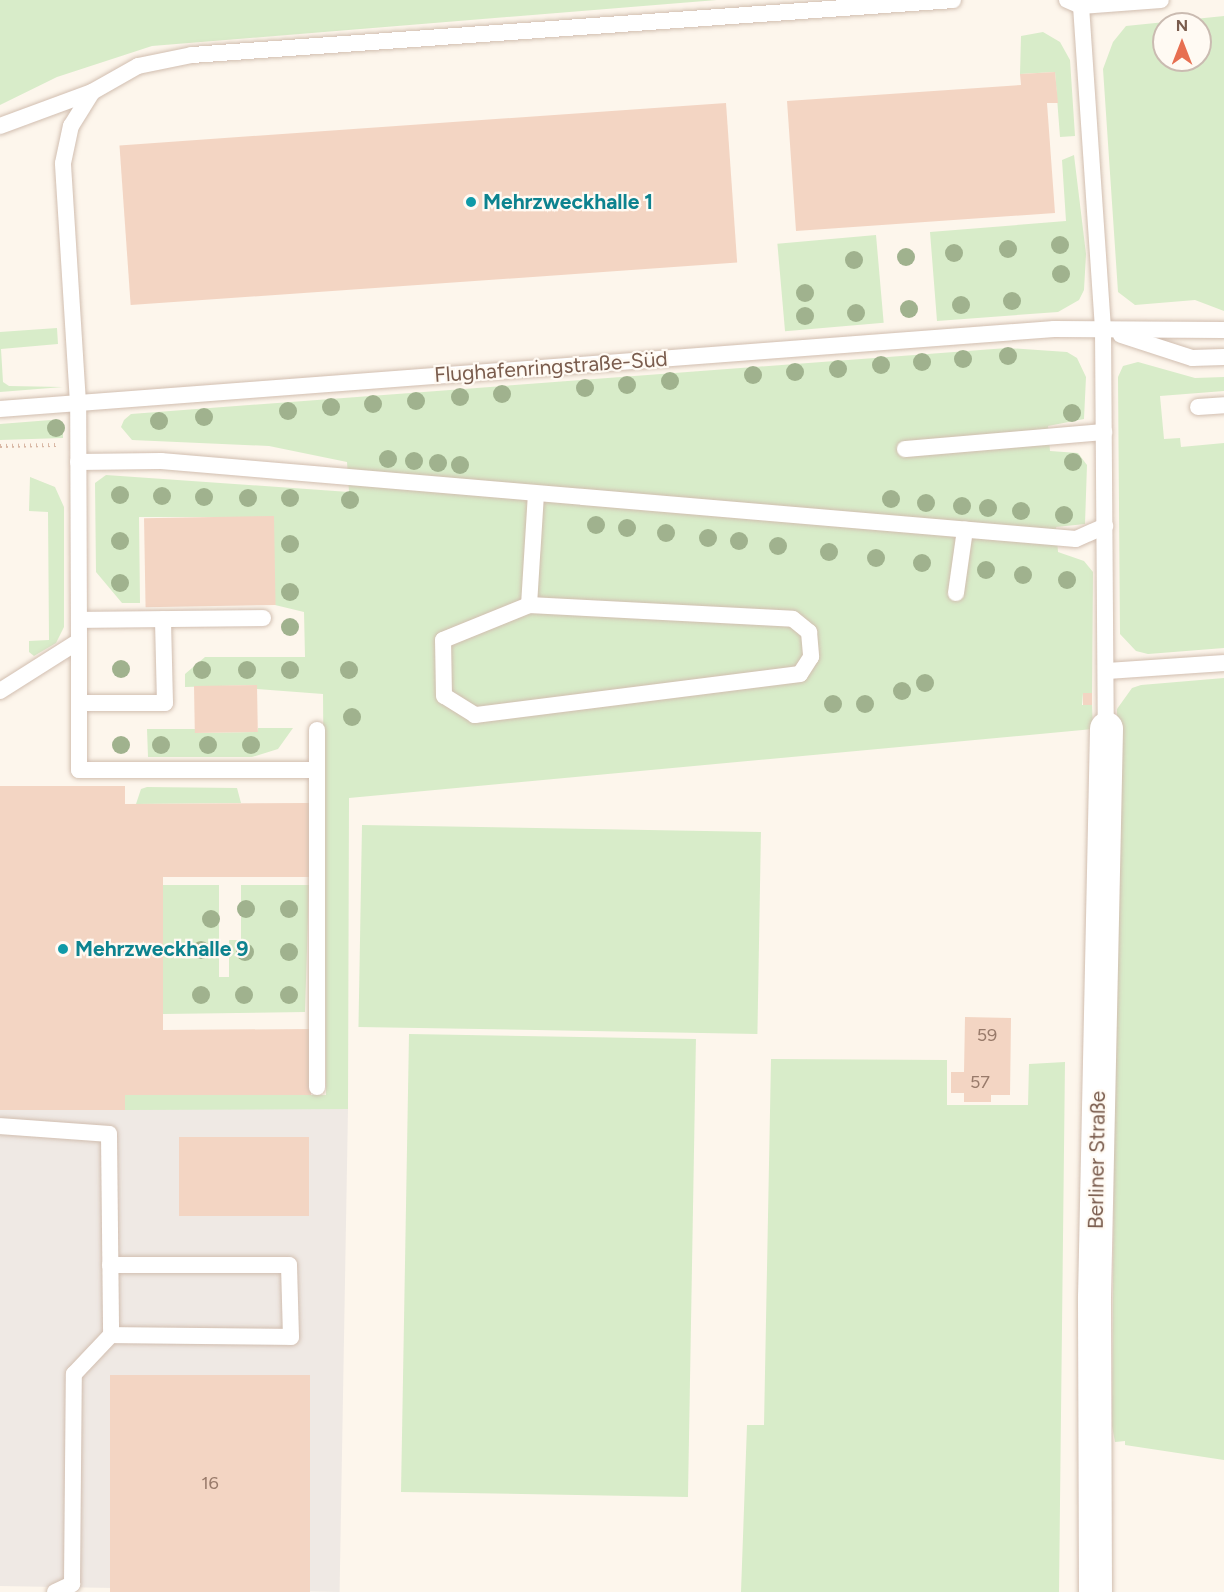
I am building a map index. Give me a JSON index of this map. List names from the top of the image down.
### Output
{
  "streets": {
    "street": ["Berliner Straße"],
    "lane": ["Flughafenringstraße-Süd"]
  },
  "places": ["Mehrzweckhalle 1", "Mehrzweckhalle 9"],
  "house_numbers": ["59", "57", "16"],
  "north": "top"
}
